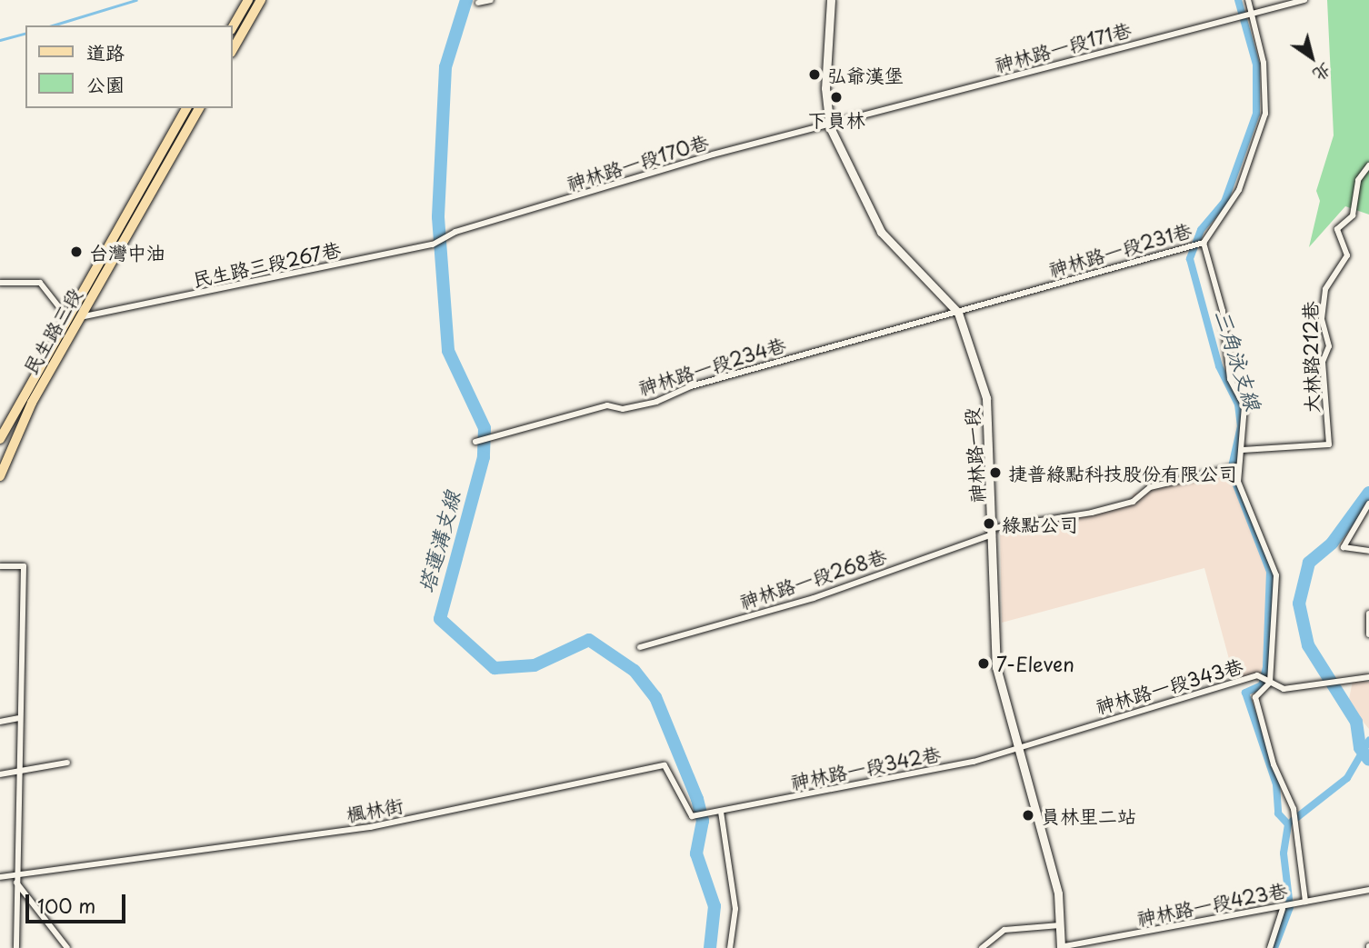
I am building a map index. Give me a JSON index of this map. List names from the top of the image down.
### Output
{
  "streets": {
    "main road": ["民生路三段"],
    "street": [
      "神林路一段171巷",
      "神林路一段170巷",
      "神林路一段231巷",
      "民生路三段267巷",
      "大林路212巷",
      "神林路一段234巷",
      "神林路一段",
      "神林路一段268巷",
      "神林路一段343巷",
      "神林路一段342巷",
      "楓林街",
      "神林路一段423巷"
    ]
  },
  "crossings": [
    ["神林路一段171巷", "神林路一段170巷"],
    ["神林路一段171巷", "神林路一段231巷"],
    ["神林路一段171巷", "神林路一段"],
    ["神林路一段170巷", "民生路三段267巷"],
    ["神林路一段170巷", "神林路一段"],
    ["神林路一段231巷", "神林路一段234巷"],
    ["神林路一段231巷", "神林路一段"],
    ["民生路三段267巷", "民生路三段"],
    ["神林路一段234巷", "神林路一段"],
    ["神林路一段", "神林路一段268巷"],
    ["神林路一段", "神林路一段343巷"],
    ["神林路一段", "神林路一段342巷"],
    ["神林路一段", "神林路一段423巷"],
    ["神林路一段343巷", "神林路一段342巷"],
    ["神林路一段342巷", "楓林街"]
  ],
  "water": ["三角泳支線", "塔蓮溝支線"],
  "places": [
    "弘爺漢堡",
    "下員林",
    "台灣中油",
    "捷普綠點科技股份有限公司",
    "綠點公司",
    "7-Eleven",
    "員林里二站"
  ],
  "legend": ["道路", "公園"],
  "scale_bar": "100 m",
  "north": "bottom right"
}
